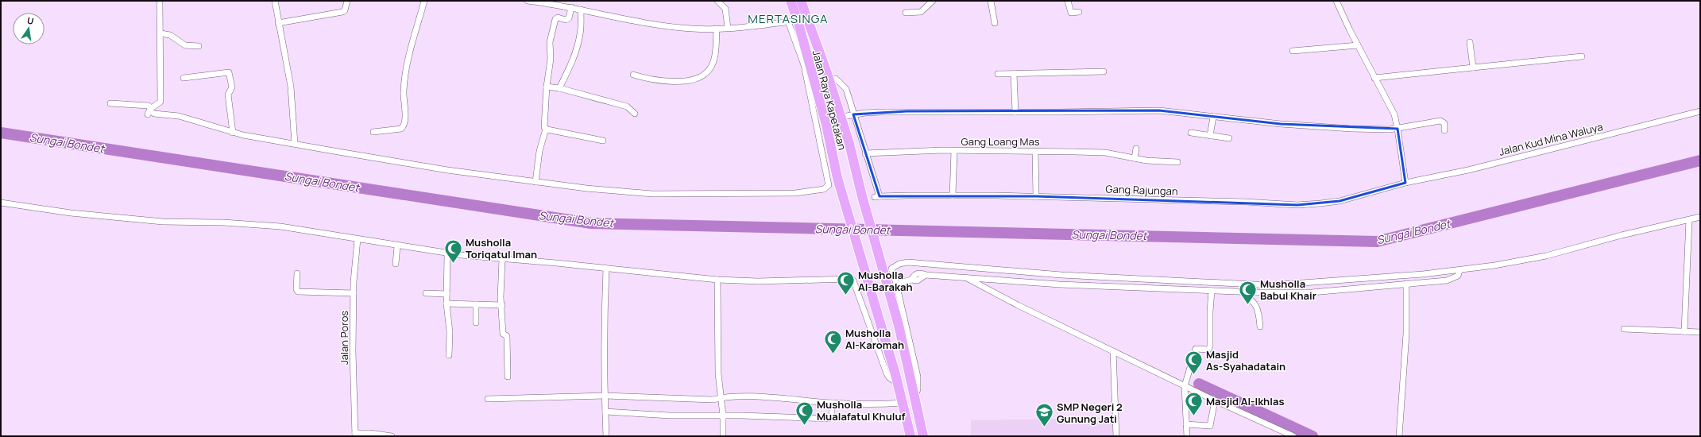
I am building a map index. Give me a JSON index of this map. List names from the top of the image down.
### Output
{
  "streets": {
    "highway": ["Jalan Raya Kapetakan"],
    "street": [
      "Jalan Kud Mina Waluya",
      "Gang Loang Mas",
      "Gang Rajungan",
      "Jalan Poros"
    ]
  },
  "crossings": [
    ["Jalan Kud Mina Waluya", "Gang Rajungan"],
    ["Gang Loang Mas", "Gang Rajungan"]
  ],
  "districts": ["MERTASINGA"],
  "water": ["Sungai Bondet"],
  "places": {
    "mosque": [
      "Musholla Toriqatul Iman",
      "Musholla Al-Barakah",
      "Musholla Babul Khair",
      "Musholla Al-Karomah",
      "Masjid As-Syahadatain",
      "Masjid Al-Ikhlas",
      "Musholla Mualafatul Khuluf"
    ],
    "school or university": ["SMP Negeri 2 Gunung Jati"]
  },
  "north": "top"
}
